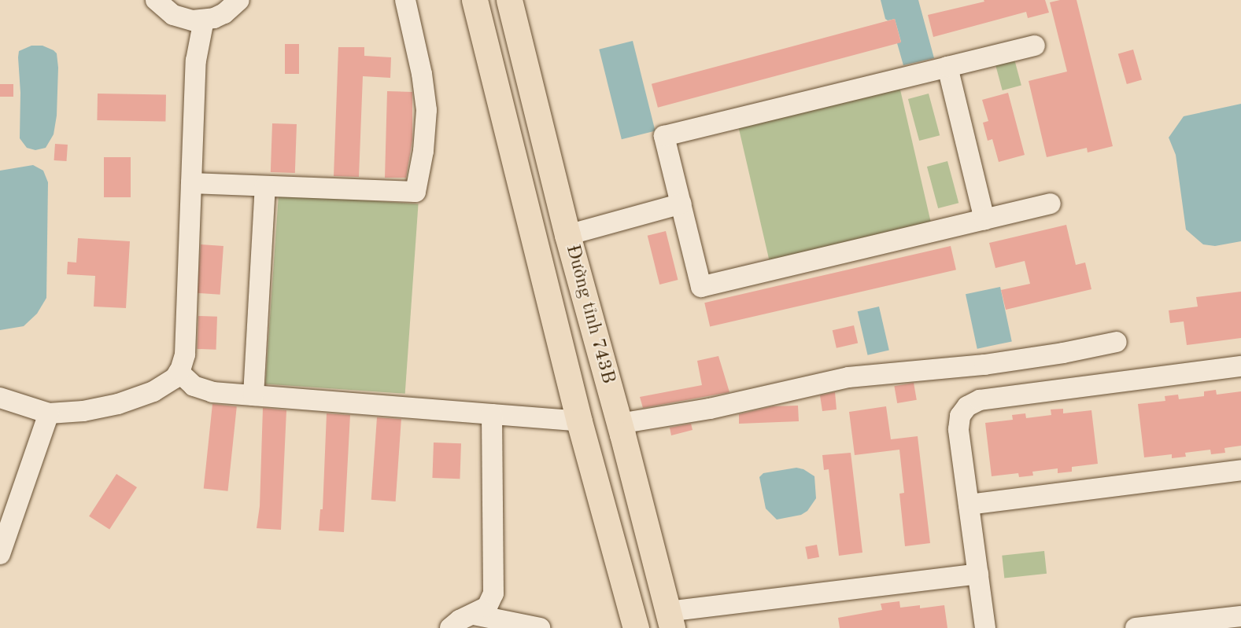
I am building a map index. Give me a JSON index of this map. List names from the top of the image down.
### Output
{
  "streets": {
    "main road": ["Đường tỉnh 743B"]
  }
}
